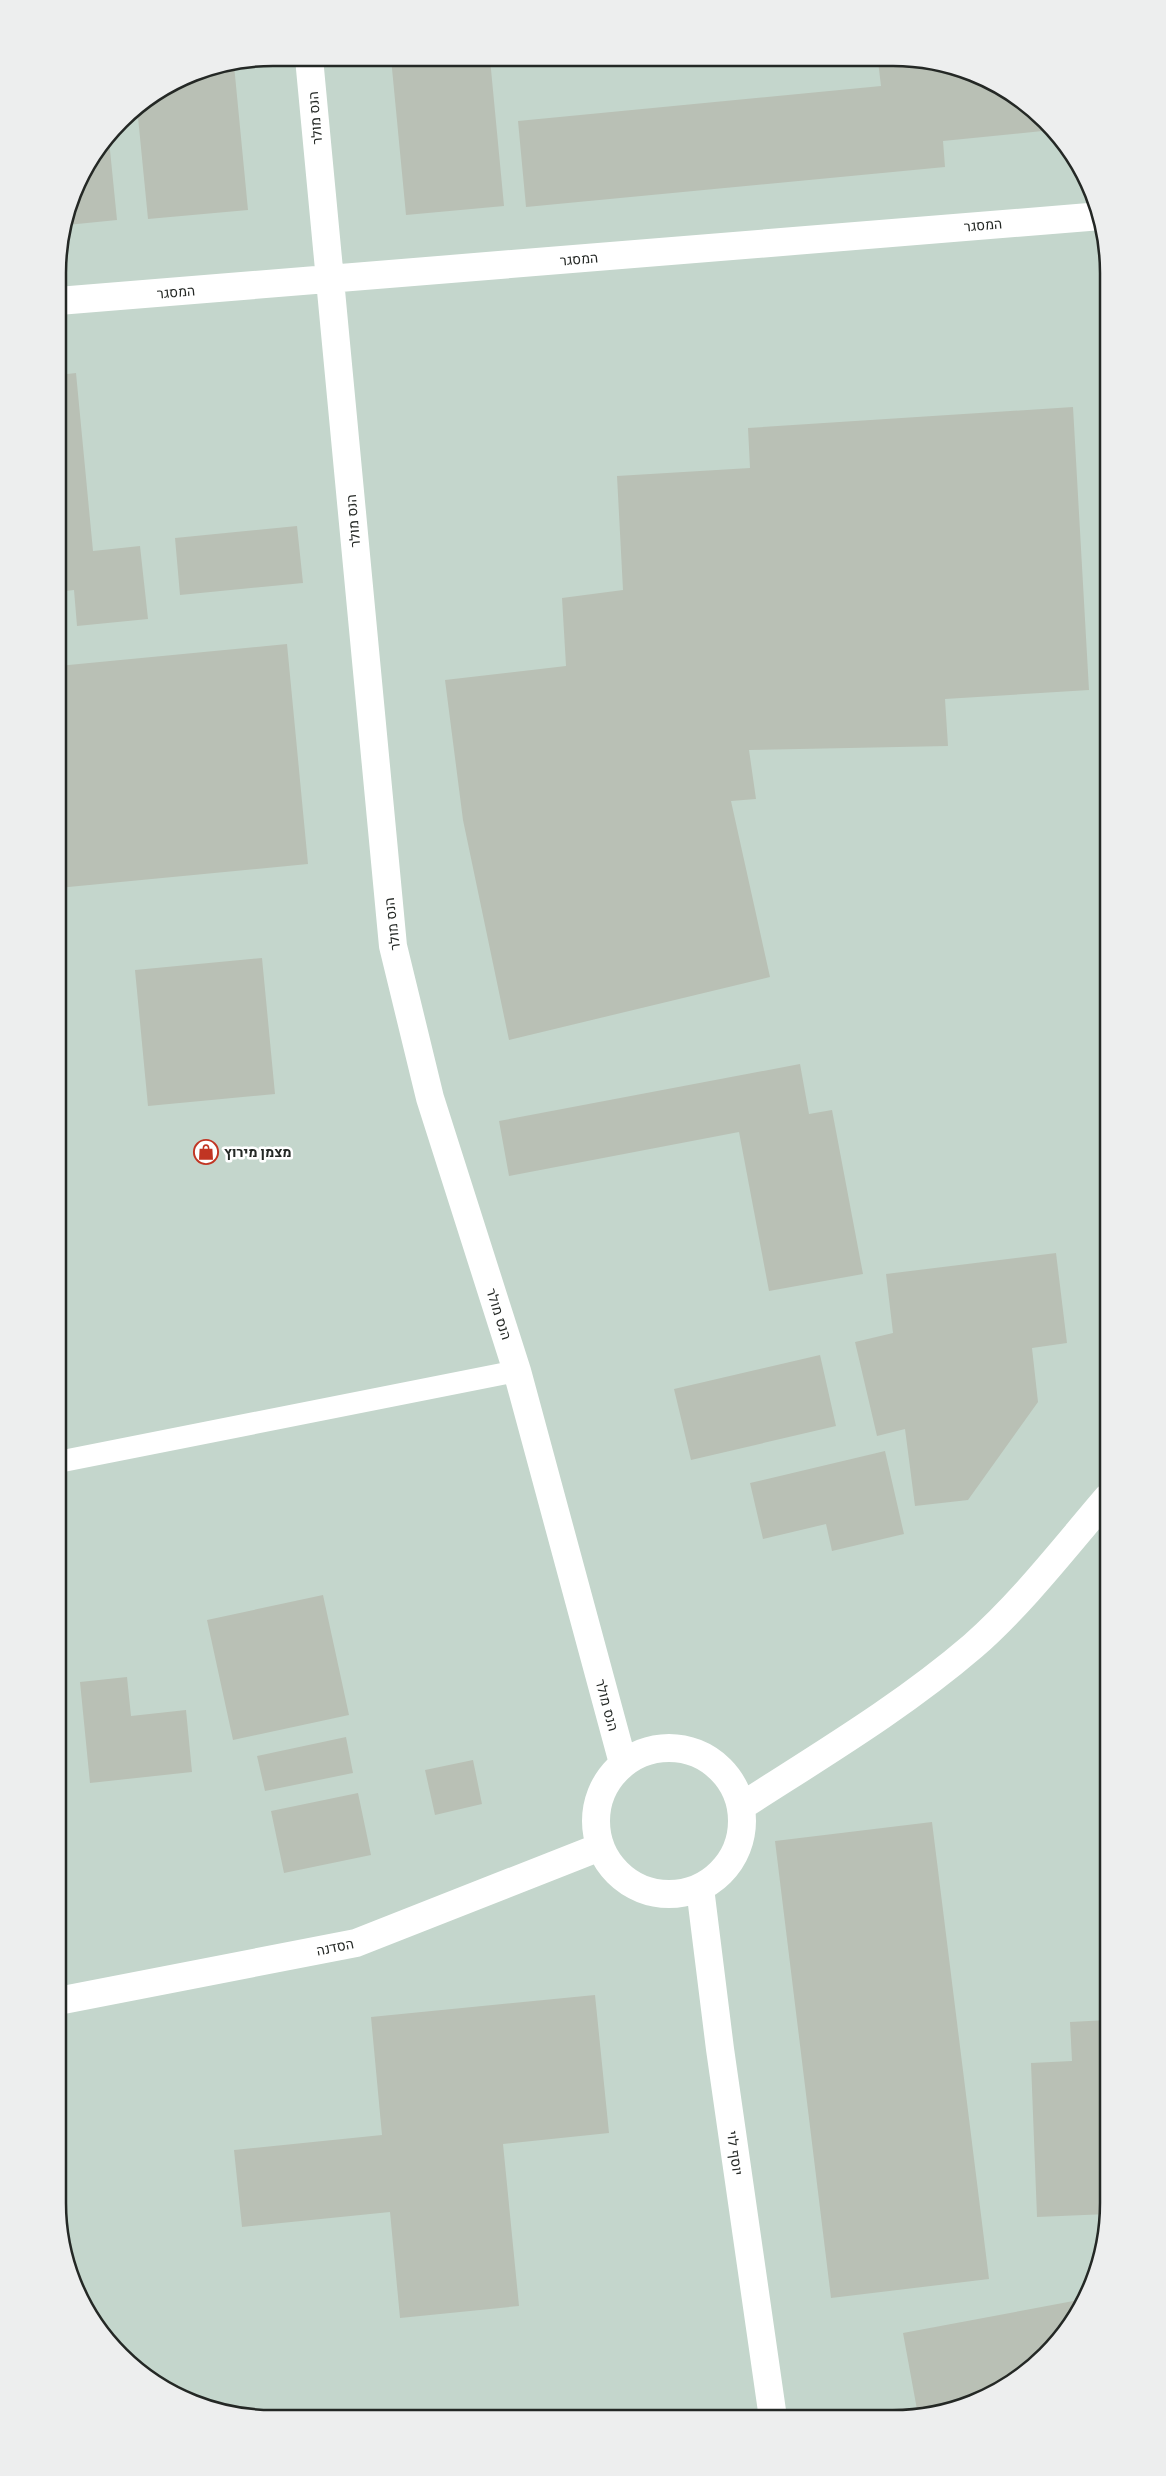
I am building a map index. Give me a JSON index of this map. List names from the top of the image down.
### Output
{
  "streets": {
    "street": [
      "הנס מולר",
      "המסגר",
      "הסדנה",
      "יוסף לוי"
    ]
  },
  "crossings": [
    ["הנס מולר", "המסגר"],
    ["הנס מולר", "הסדנה"],
    ["הנס מולר", "יוסף לוי"],
    ["הסדנה", "יוסף לוי"]
  ],
  "places": {
    "shop": ["מצמן מירוץ"]
  }
}
